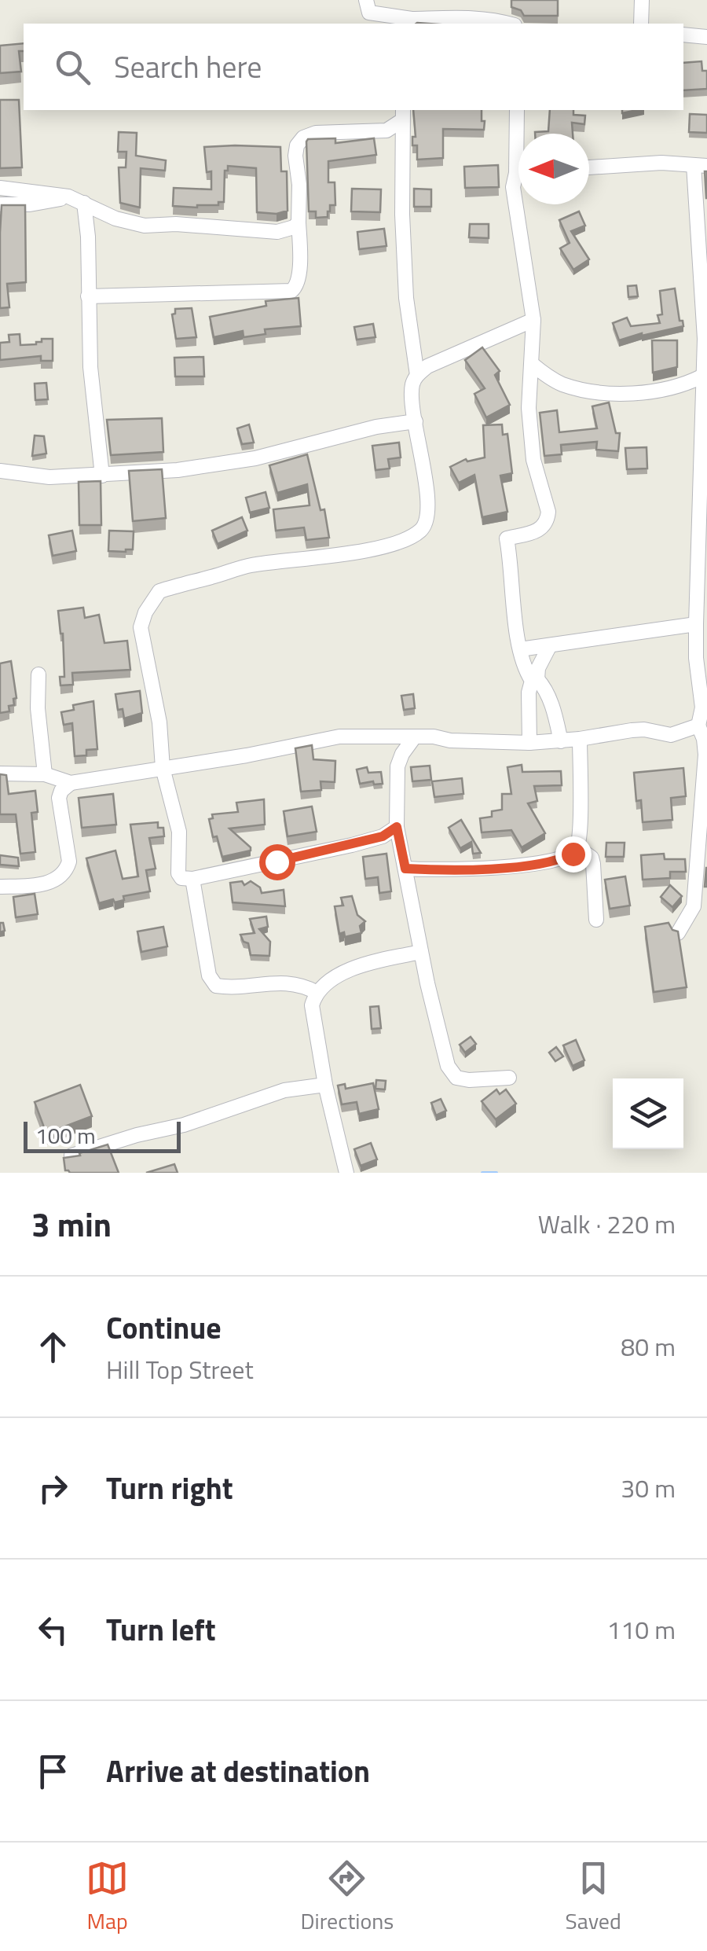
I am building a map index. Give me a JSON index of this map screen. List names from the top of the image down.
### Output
{
  "scale_bar": "100 m",
  "north": "left",
  "page": {
    "search": "Search here",
    "scale": "100 m",
    "heading": ["3 min", "Walk · 220 m"],
    "list": [
      ["Continue", "Hill Top Street", "80 m"],
      ["Turn right", "30 m"],
      ["Turn left", "110 m"],
      "Arrive at destination"
    ],
    "nav": ["Map", "Directions", "Saved"]
  }
}
